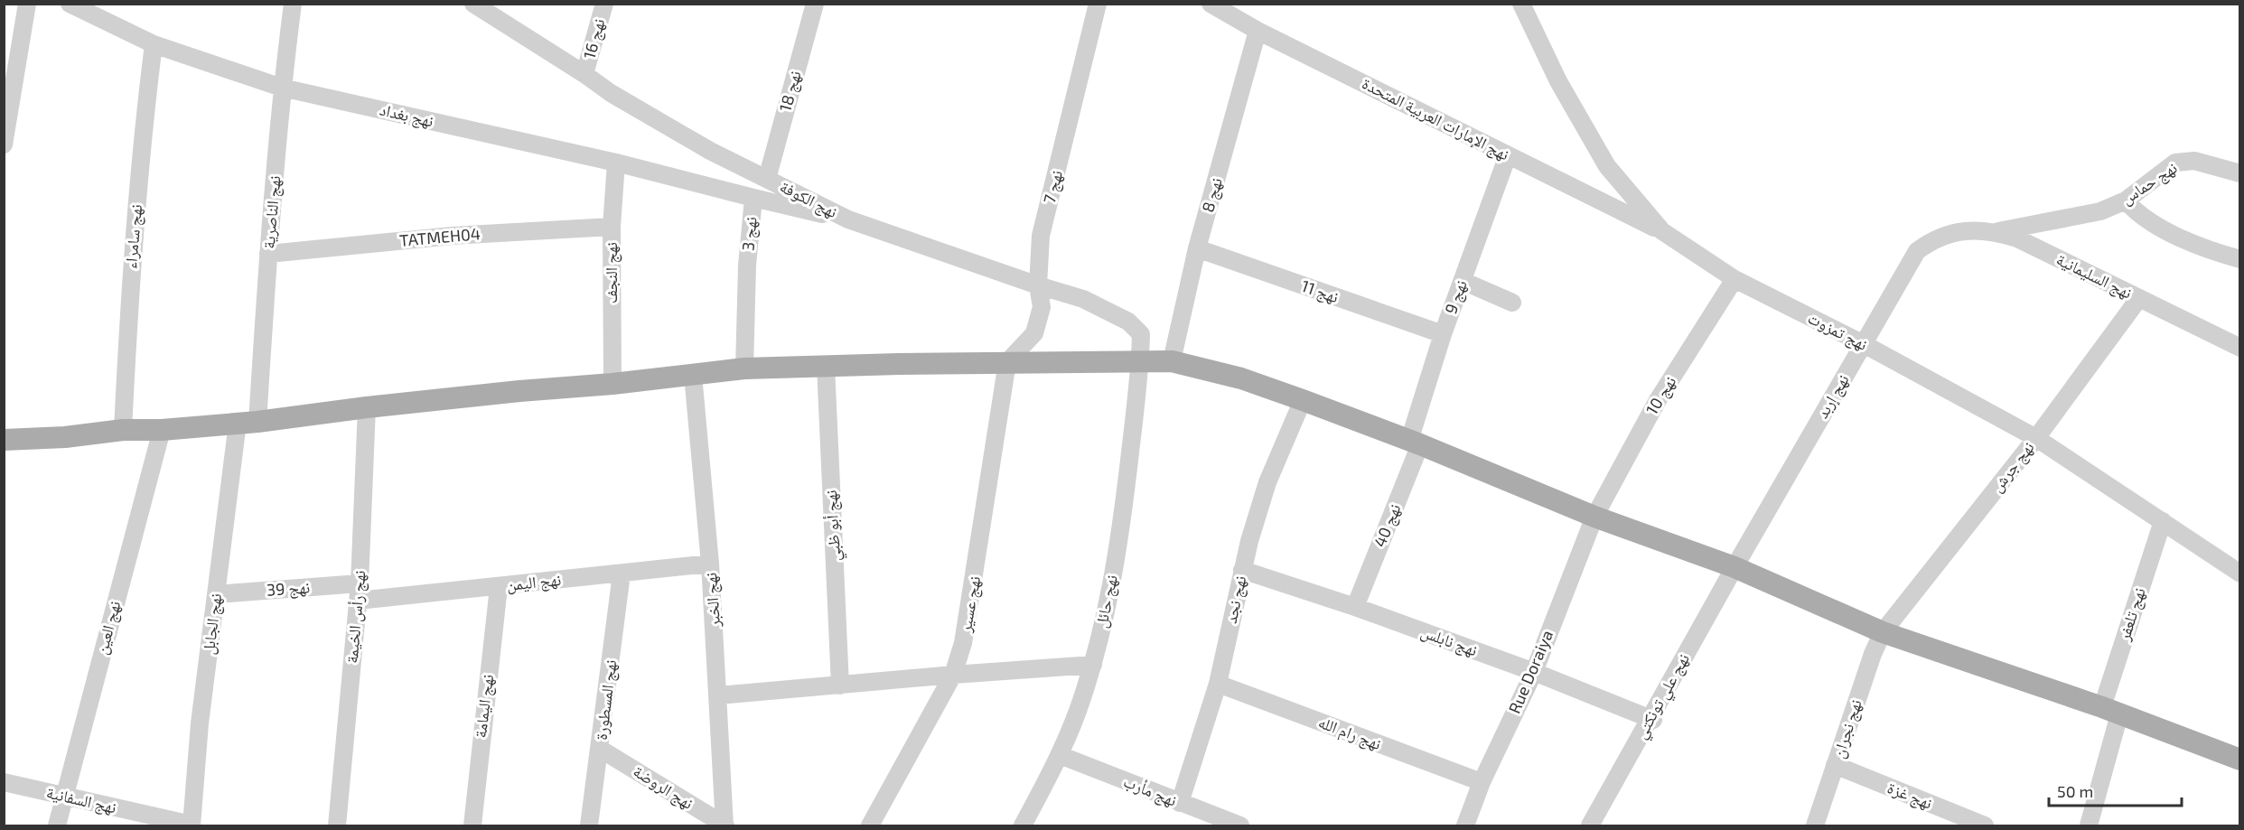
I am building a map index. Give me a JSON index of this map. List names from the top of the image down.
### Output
{
  "streets": {
    "street": [
      "نهج 16",
      "نهج 18",
      "نهج بغداد",
      "نهج الإمارات العربية المتحدة",
      "نهج حماس",
      "نهج 7",
      "نهج 8",
      "نهج الكوفة",
      "نهج الناصرية",
      "نهج 3",
      "نهج سامراء",
      "TATMEH04",
      "نهج النجف",
      "نهج السليمانية",
      "نهج 11",
      "نهج 9",
      "نهج تمزوت",
      "نهج 10",
      "نهج إربد",
      "نهج جرش",
      "نهج أبو ظبي",
      "نهج 40",
      "نهج اليمن",
      "نهج 39",
      "نهج الخبر",
      "نهج نجد",
      "نهج حائل",
      "نهج عسير",
      "نهج تلعفر",
      "نهج رأس الخيمة",
      "نهج الجابل",
      "نهج العين",
      "نهج نابلس",
      "Rue Doraiya",
      "نهج علي تونكتي",
      "نهج المسطورة",
      "نهج اليمامة",
      "نهج نجران",
      "نهج رام الله",
      "نهج الروضة",
      "نهج مأرب",
      "نهج غزة",
      "نهج السفانية"
    ]
  },
  "crossings": [
    ["نهج 16", "نهج الكوفة"],
    ["نهج 18", "نهج الكوفة"],
    ["نهج بغداد", "نهج الناصرية"],
    ["نهج بغداد", "نهج 3"],
    ["نهج بغداد", "نهج سامراء"],
    ["نهج بغداد", "نهج النجف"],
    ["نهج الإمارات العربية المتحدة", "نهج 8"],
    ["نهج الإمارات العربية المتحدة", "نهج 9"],
    ["نهج الإمارات العربية المتحدة", "نهج تمزوت"],
    ["نهج حماس", "نهج السليمانية"],
    ["نهج 7", "نهج الكوفة"],
    ["نهج 7", "نهج عسير"],
    ["نهج 8", "نهج 11"],
    ["نهج الكوفة", "نهج 3"],
    ["نهج الكوفة", "نهج حائل"],
    ["نهج الناصرية", "TATMEH04"],
    ["نهج الناصرية", "نهج الجابل"],
    ["TATMEH04", "نهج النجف"],
    ["نهج السليمانية", "نهج إربد"],
    ["نهج السليمانية", "نهج جرش"],
    ["نهج 11", "نهج 9"],
    ["نهج 9", "نهج 40"],
    ["نهج تمزوت", "نهج 10"],
    ["نهج تمزوت", "نهج إربد"],
    ["نهج تمزوت", "نهج جرش"],
    ["نهج تمزوت", "نهج تلعفر"],
    ["نهج 10", "Rue Doraiya"],
    ["نهج إربد", "نهج علي تونكتي"],
    ["نهج جرش", "نهج نجران"],
    ["نهج 40", "نهج نابلس"],
    ["نهج اليمن", "نهج 39"],
    ["نهج اليمن", "نهج الخبر"],
    ["نهج اليمن", "نهج رأس الخيمة"],
    ["نهج اليمن", "نهج المسطورة"],
    ["نهج اليمن", "نهج اليمامة"],
    ["نهج 39", "نهج رأس الخيمة"],
    ["نهج 39", "نهج الجابل"],
    ["نهج الخبر", "نهج الروضة"],
    ["نهج نجد", "نهج نابلس"],
    ["نهج نجد", "نهج رام الله"],
    ["نهج نجد", "نهج مأرب"],
    ["نهج حائل", "نهج مأرب"],
    ["نهج الجابل", "نهج السفانية"],
    ["نهج العين", "نهج السفانية"],
    ["نهج نابلس", "Rue Doraiya"],
    ["نهج نابلس", "نهج علي تونكتي"],
    ["Rue Doraiya", "نهج رام الله"],
    ["نهج المسطورة", "نهج الروضة"],
    ["نهج نجران", "نهج غزة"]
  ],
  "scale_bar": "50 m"
}
